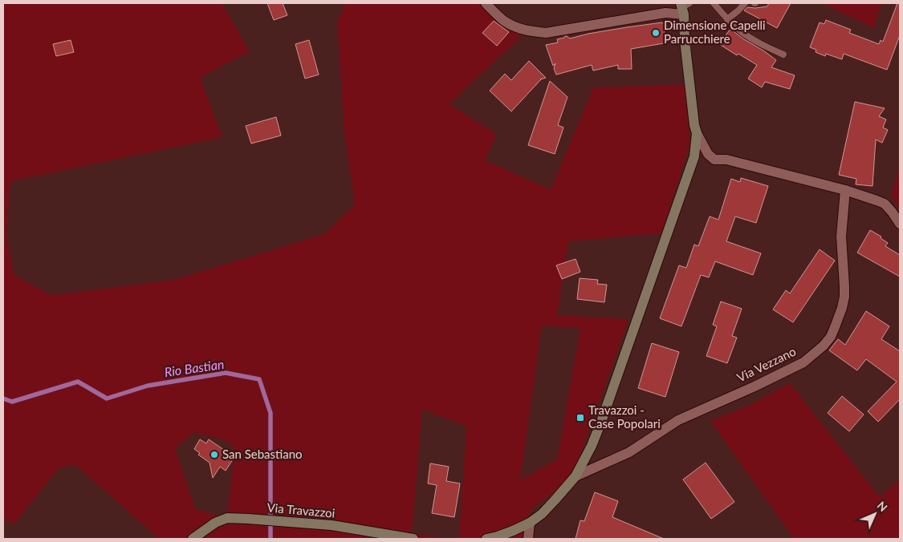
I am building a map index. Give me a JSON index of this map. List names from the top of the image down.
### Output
{
  "streets": {
    "street": ["Via Vezzano", "Via Travazzoi"]
  },
  "water": ["Rio Bastian"],
  "places": {
    "other": ["Dimensione Capelli Parrucchiere", "San Sebastiano"],
    "transit": ["Travazzoi - Case Popolari"]
  },
  "north": "top right"
}
